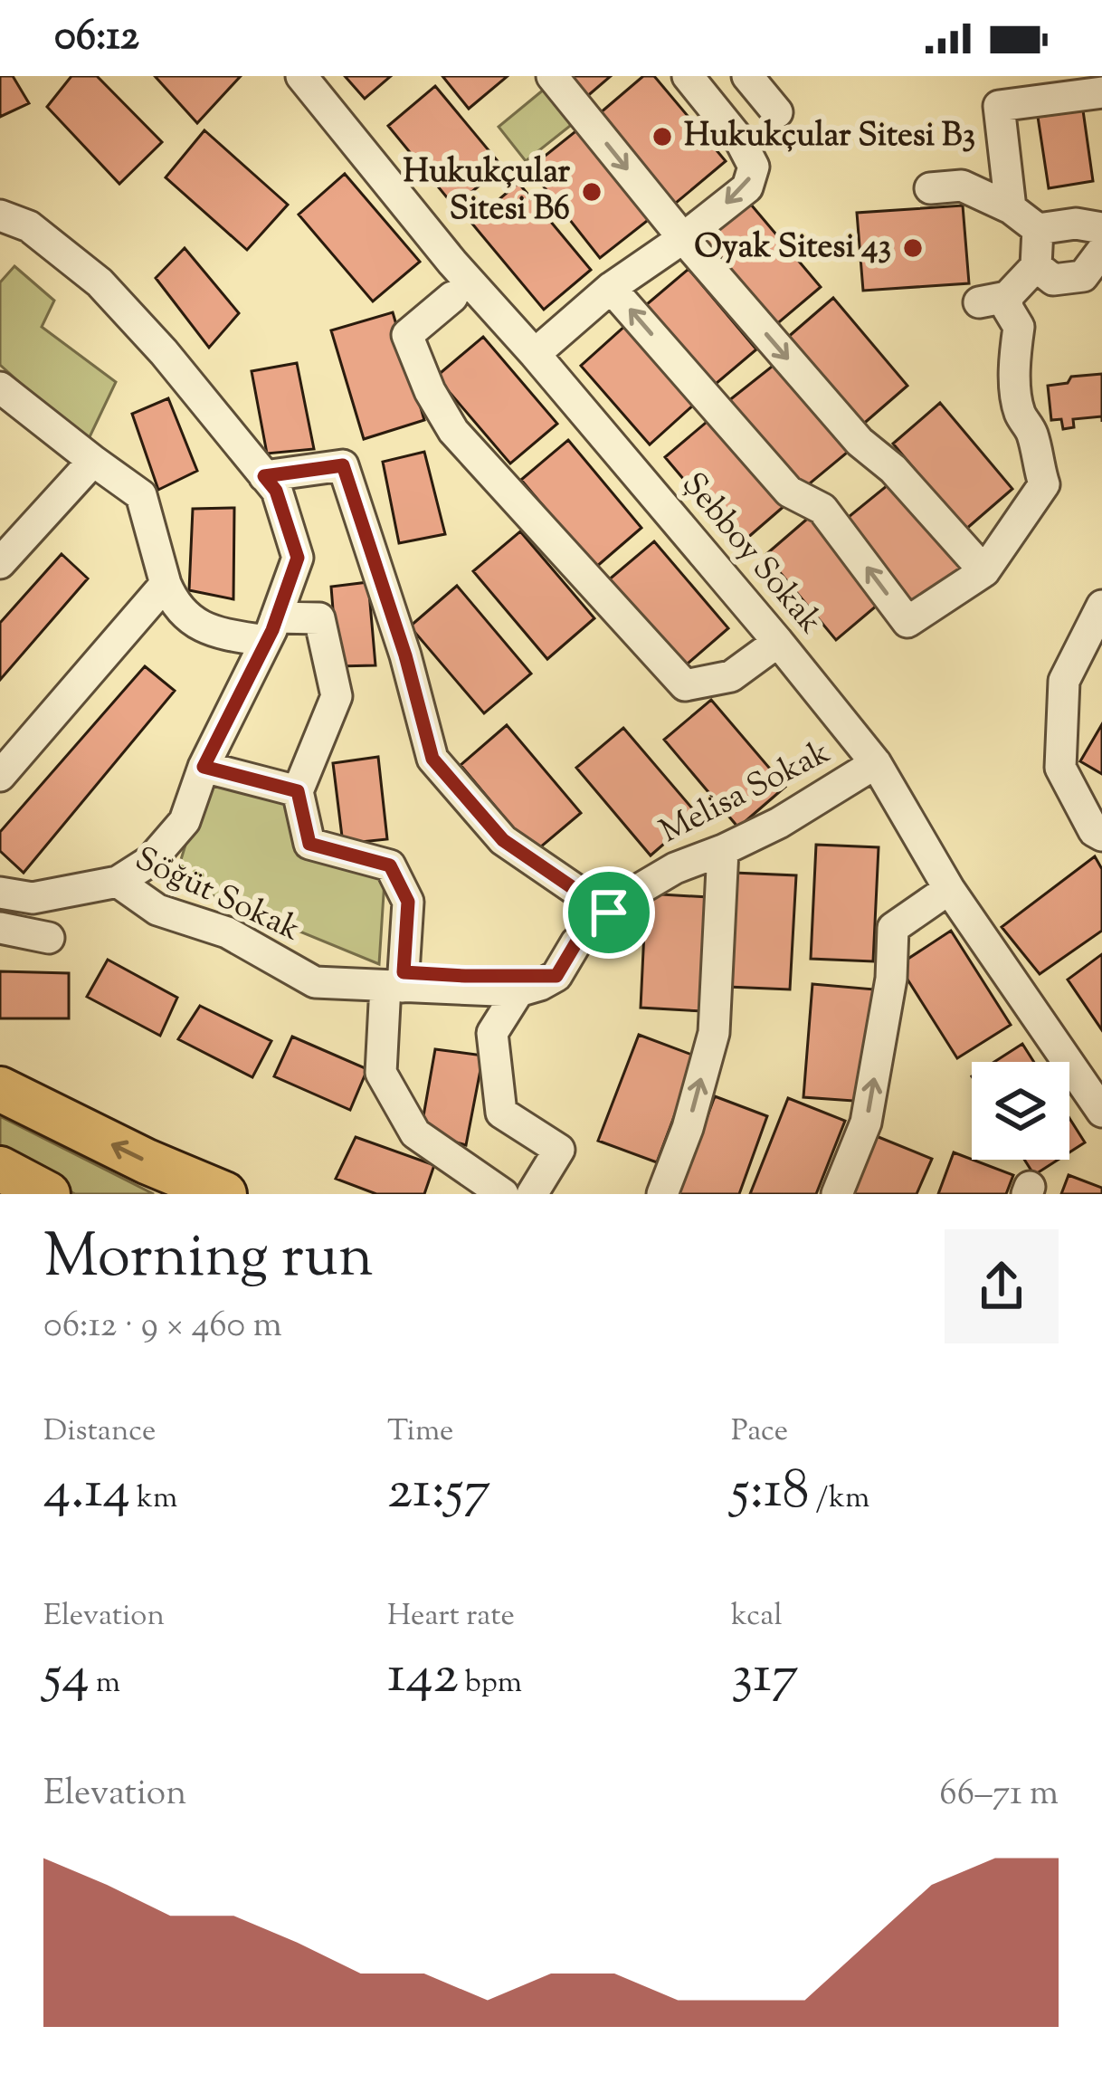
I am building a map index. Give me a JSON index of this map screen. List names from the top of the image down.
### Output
{
  "streets": {
    "street": ["Şebboy Sokak", "Melisa Sokak", "Söğüt Sokak"]
  },
  "crossings": [
    ["Şebboy Sokak", "Melisa Sokak"]
  ],
  "places": ["Hukukçular Sitesi B3", "Hukukçular Sitesi B6", "Oyak Sitesi 43"],
  "page": {
    "status": "06:12",
    "heading": ["Morning run", "06:12 · 9 × 460 m"],
    "stats": [
      ["Distance", "4.14 km"],
      ["Time", "21:57"],
      ["Pace", "5:18 /km"],
      ["Elevation", "54 m"],
      ["Heart rate", "142 bpm"],
      ["kcal", "317"]
    ],
    "chart": ["Elevation", "66–71 m"]
  }
}
